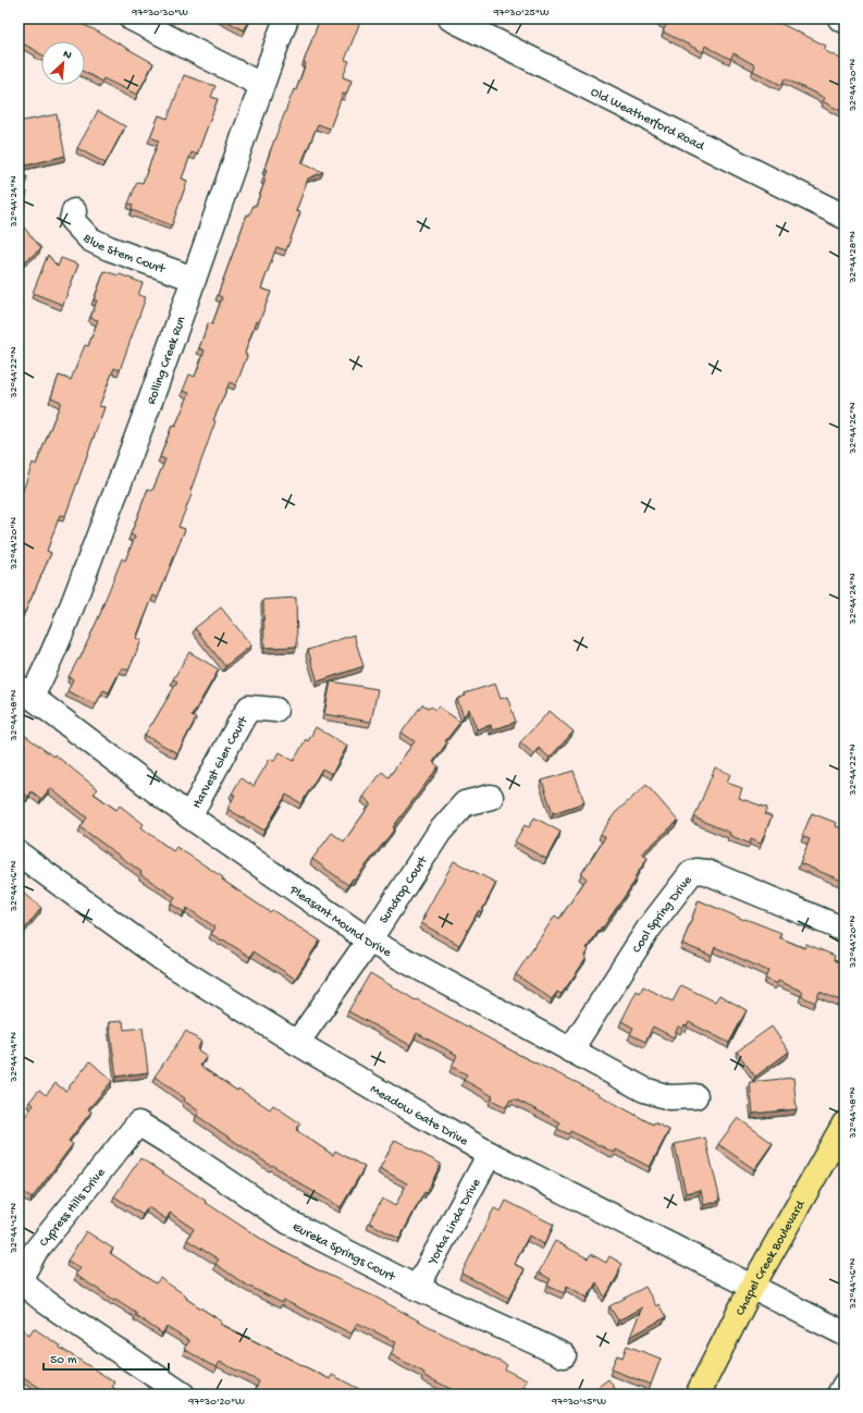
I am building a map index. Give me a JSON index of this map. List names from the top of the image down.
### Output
{
  "streets": {
    "main road": ["Chapel Creek Boulevard"],
    "street": [
      "Old Weatherford Road",
      "Blue Stem Court",
      "Rolling Creek Run",
      "Harvest Glen Court",
      "Sundrop Court",
      "Cool Spring Drive",
      "Pleasant Mound Drive",
      "Meadow Gate Drive",
      "Cypress Hills Drive",
      "Yorba Linda Drive",
      "Eureka Springs Court"
    ]
  },
  "crossings": [
    ["Blue Stem Court", "Rolling Creek Run"],
    ["Rolling Creek Run", "Pleasant Mound Drive"],
    ["Harvest Glen Court", "Pleasant Mound Drive"],
    ["Sundrop Court", "Pleasant Mound Drive"],
    ["Sundrop Court", "Meadow Gate Drive"],
    ["Cool Spring Drive", "Pleasant Mound Drive"],
    ["Meadow Gate Drive", "Yorba Linda Drive"],
    ["Meadow Gate Drive", "Chapel Creek Boulevard"],
    ["Cypress Hills Drive", "Eureka Springs Court"],
    ["Yorba Linda Drive", "Eureka Springs Court"]
  ],
  "scale_bar": "50 m",
  "north": "top right",
  "coordinates": [
    "97°30'30\"W",
    "97°30'25\"W",
    "32°44'30\"N",
    "32°44'24\"N",
    "32°44'28\"N",
    "32°44'22\"N",
    "32°44'26\"N",
    "32°44'20\"N",
    "32°44'18\"N",
    "32°44'16\"N",
    "32°44'14\"N",
    "32°44'12\"N",
    "97°30'20\"W",
    "97°30'15\"W"
  ]
}
